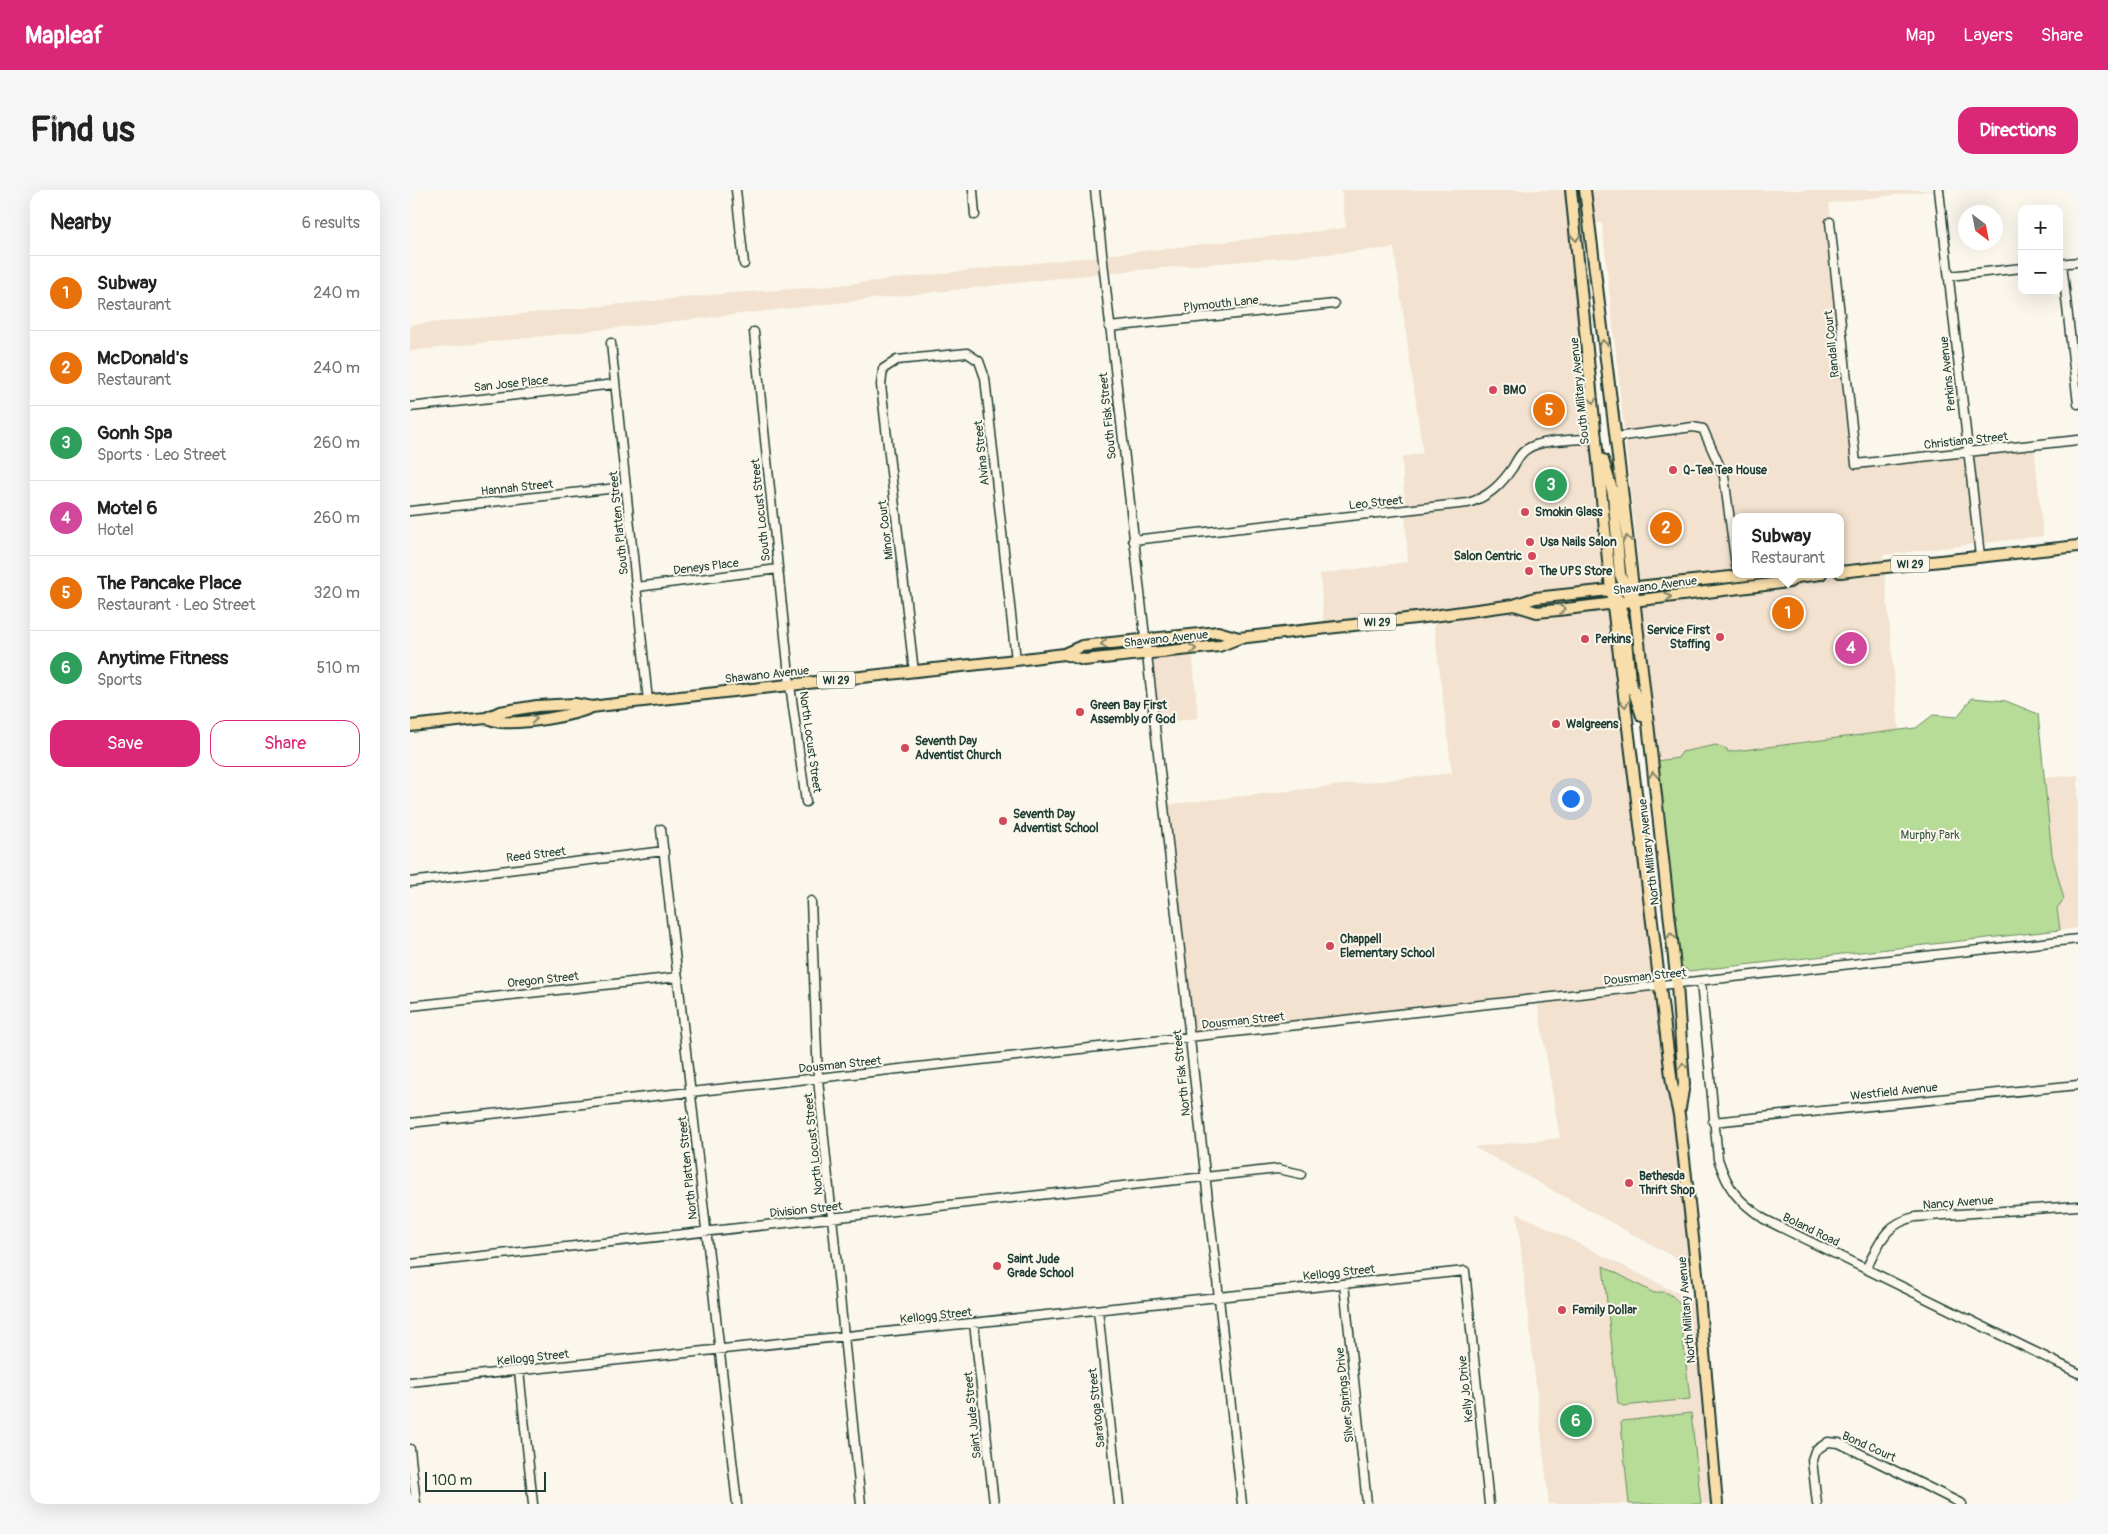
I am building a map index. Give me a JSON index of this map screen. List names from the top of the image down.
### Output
{
  "streets": {
    "main road": [
      "South Military Avenue",
      "WI 29",
      "Shawano Avenue",
      "North Military Avenue"
    ],
    "street": [
      "Plymouth Lane",
      "Randall Court",
      "Perkins Avenue",
      "San Jose Place",
      "South Fisk Street",
      "Christiana Street",
      "Alvina Street",
      "Hannah Street",
      "Leo Street",
      "South Locust Street",
      "South Platten Street",
      "Minor Court",
      "Deneys Place",
      "North Locust Street",
      "Reed Street",
      "Dousman Street",
      "Oregon Street",
      "North Fisk Street",
      "Westfield Avenue",
      "North Platten Street",
      "Nancy Avenue",
      "Division Street",
      "Boland Road",
      "Kellogg Street",
      "Kelly Jo Drive",
      "Silver Springs Drive",
      "Saratoga Street",
      "Saint Jude Street",
      "Bond Court"
    ]
  },
  "crossings": [
    ["Plymouth Lane", "South Fisk Street"],
    ["Randall Court", "Christiana Street"],
    ["Perkins Avenue", "Christiana Street"],
    ["Perkins Avenue", "WI 29"],
    ["San Jose Place", "South Platten Street"],
    ["South Military Avenue", "Leo Street"],
    ["South Military Avenue", "Shawano Avenue"],
    ["South Military Avenue", "North Military Avenue"],
    ["South Fisk Street", "Leo Street"],
    ["South Fisk Street", "Shawano Avenue"],
    ["South Fisk Street", "North Fisk Street"],
    ["Alvina Street", "Minor Court"],
    ["Alvina Street", "Shawano Avenue"],
    ["Hannah Street", "South Platten Street"],
    ["South Locust Street", "Deneys Place"],
    ["South Locust Street", "Shawano Avenue"],
    ["South Locust Street", "North Locust Street"],
    ["South Platten Street", "Deneys Place"],
    ["South Platten Street", "Shawano Avenue"],
    ["Minor Court", "Shawano Avenue"],
    ["Shawano Avenue", "North Locust Street"],
    ["Shawano Avenue", "North Military Avenue"],
    ["Shawano Avenue", "North Fisk Street"],
    ["North Locust Street", "Dousman Street"],
    ["North Locust Street", "Division Street"],
    ["North Locust Street", "Kellogg Street"],
    ["North Military Avenue", "Dousman Street"],
    ["Reed Street", "North Platten Street"],
    ["Dousman Street", "North Fisk Street"],
    ["Dousman Street", "North Platten Street"],
    ["Dousman Street", "Boland Road"],
    ["Oregon Street", "North Platten Street"],
    ["North Fisk Street", "Division Street"],
    ["North Fisk Street", "Kellogg Street"],
    ["Westfield Avenue", "Boland Road"],
    ["North Platten Street", "Division Street"],
    ["North Platten Street", "Kellogg Street"],
    ["Nancy Avenue", "Boland Road"],
    ["Kellogg Street", "Kelly Jo Drive"],
    ["Kellogg Street", "Silver Springs Drive"],
    ["Kellogg Street", "Saratoga Street"],
    ["Kellogg Street", "Saint Jude Street"]
  ],
  "parks": ["Murphy Park"],
  "places": [
    "BMO",
    "Q-Tea Tea House",
    "Smokin Glass",
    "Usa Nails Salon",
    "Salon Centric",
    "The UPS Store",
    "Service First Staffing",
    "Perkins",
    "Green Bay First Assembly of God",
    "Walgreens",
    "Seventh Day Adventist Church",
    "Seventh Day Adventist School",
    "Chappell Elementary School",
    "Bethesda Thrift Shop",
    "Saint Jude Grade School",
    "Family Dollar"
  ],
  "scale_bar": "100 m",
  "north": "bottom right",
  "page": {
    "header": "Mapleaf",
    "nav": ["Map", "Layers", "Share"],
    "buttons": [
      "Directions",
      ["Save", "Share"]
    ],
    "title": "Find us",
    "heading": ["Nearby", "6 results"],
    "map_buttons": ["+", "−"],
    "list": [
      {
        "mark": "1",
        "name": "Subway",
        "note": "Restaurant",
        "value": "240 m"
      },
      {
        "mark": "2",
        "name": "McDonald's",
        "note": "Restaurant",
        "value": "240 m"
      },
      {
        "mark": "3",
        "name": "Gonh Spa",
        "note": "Sports · Leo Street",
        "value": "260 m"
      },
      {
        "mark": "4",
        "name": "Motel 6",
        "note": "Hotel",
        "value": "260 m"
      },
      {
        "mark": "5",
        "name": "The Pancake Place",
        "note": "Restaurant · Leo Street",
        "value": "320 m"
      },
      {
        "mark": "6",
        "name": "Anytime Fitness",
        "note": "Sports",
        "value": "510 m"
      }
    ],
    "pins": [
      "5",
      "3",
      "2",
      "1",
      "4",
      "6"
    ],
    "popup": ["Subway", "Restaurant"],
    "scale": "100 m"
  }
}
